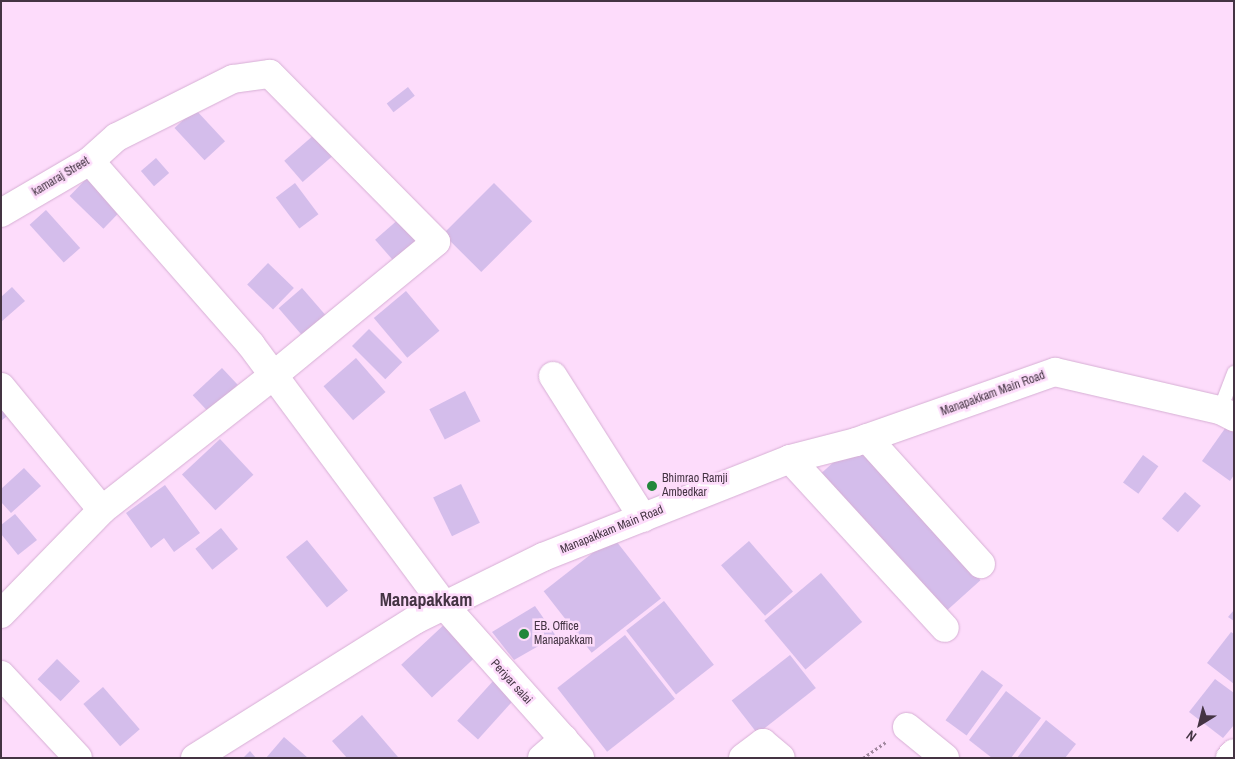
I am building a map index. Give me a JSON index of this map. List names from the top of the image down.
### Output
{
  "streets": {
    "street": ["kamaraj Street", "Manapakkam Main Road", "Periyar salai"]
  },
  "crossings": [
    ["kamaraj Street", "Periyar salai"],
    ["Manapakkam Main Road", "Periyar salai"]
  ],
  "districts": ["Manapakkam"],
  "places": ["Bhimrao Ramji Ambedkar", "EB. Office Manapakkam"],
  "north": "bottom left"
}
